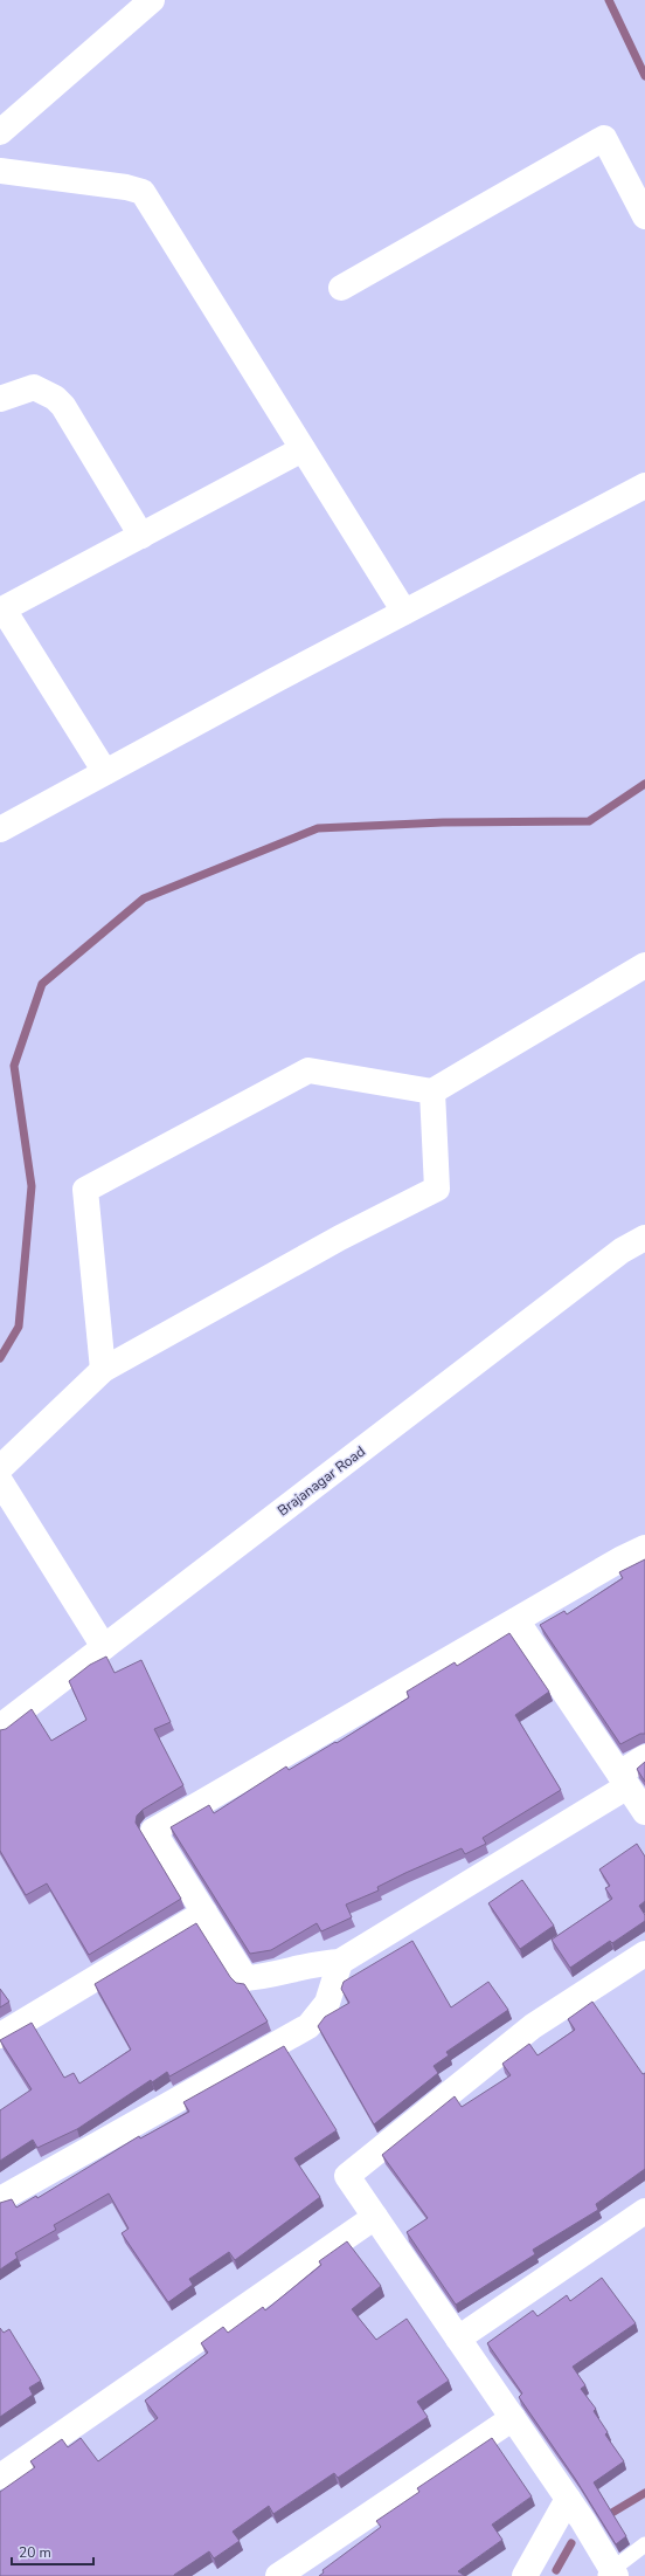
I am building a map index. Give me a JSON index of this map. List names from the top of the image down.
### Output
{
  "streets": {
    "street": ["Brajanagar Road"]
  },
  "scale_bar": "20 m"
}
